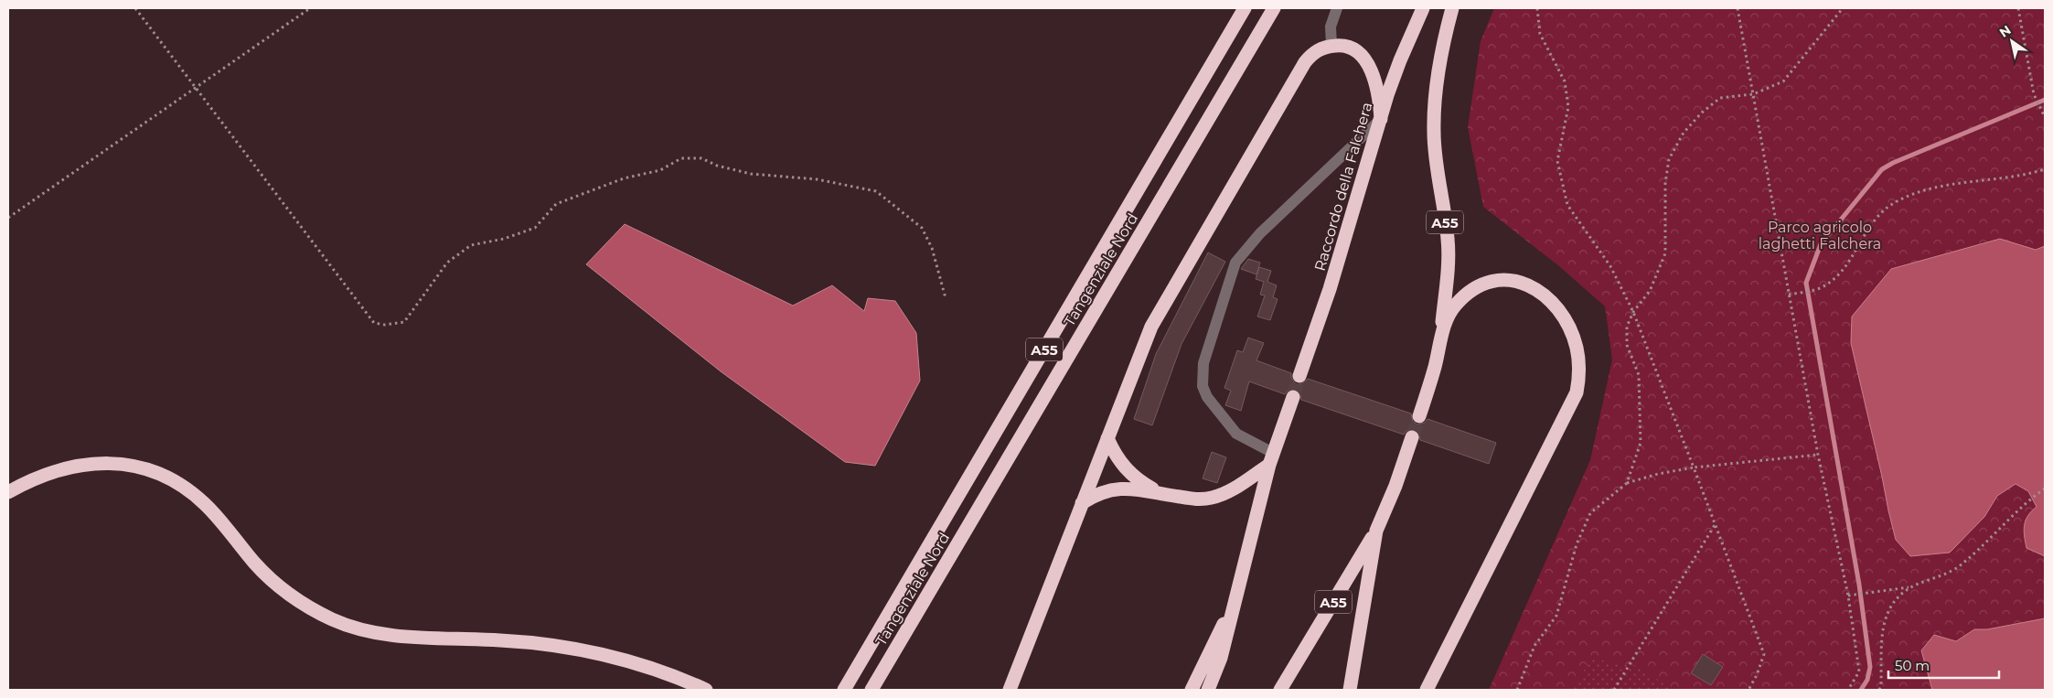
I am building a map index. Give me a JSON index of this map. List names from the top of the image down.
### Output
{
  "streets": {
    "highway": ["Raccordo della Falchera", "A55", "Tangenziale Nord"]
  },
  "parks": ["Parco agricolo laghetti Falchera"],
  "scale_bar": "50 m",
  "north": "top left"
}
